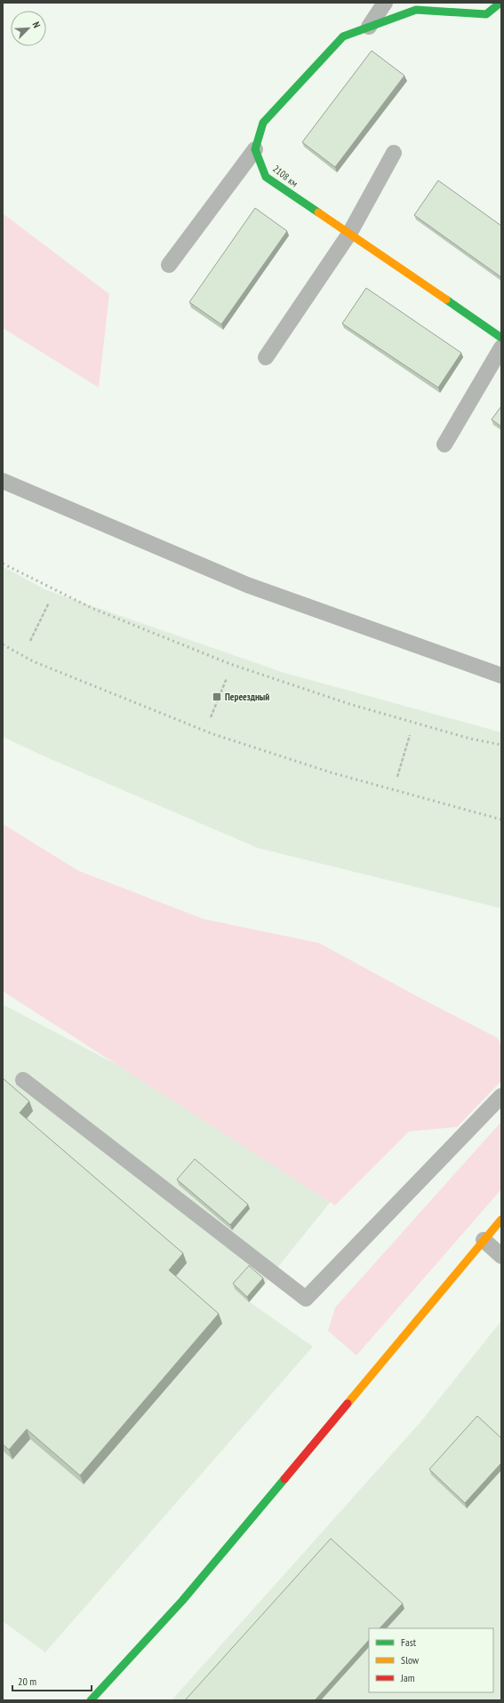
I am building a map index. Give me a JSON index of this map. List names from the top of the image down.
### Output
{
  "streets": {
    "street": ["2108 км"]
  },
  "places": {
    "transit": ["Переездный"]
  },
  "legend": ["Fast", "Slow", "Jam"],
  "scale_bar": "20 m",
  "north": "top right"
}
